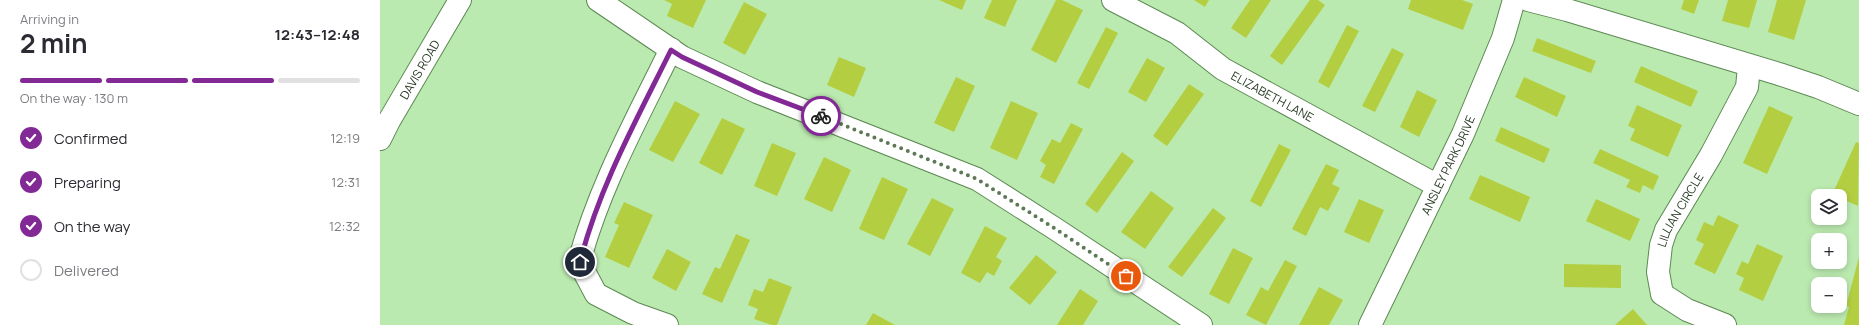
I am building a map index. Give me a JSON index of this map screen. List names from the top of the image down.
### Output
{
  "streets": {
    "street": [
      "DAVIS ROAD",
      "ELIZABETH LANE",
      "ANSLEY PARK DRIVE",
      "LILLIAN CIRCLE"
    ]
  },
  "crossings": [
    ["ELIZABETH LANE", "ANSLEY PARK DRIVE"]
  ],
  "page": {
    "heading": ["2 min", "Arriving in", "12:43–12:48"],
    "bar": "On the way · 130 m",
    "list": [
      ["Confirmed", "12:19"],
      ["Preparing", "12:31"],
      ["On the way", "12:32"],
      "Delivered"
    ],
    "map_buttons": ["+", "−"]
  }
}
